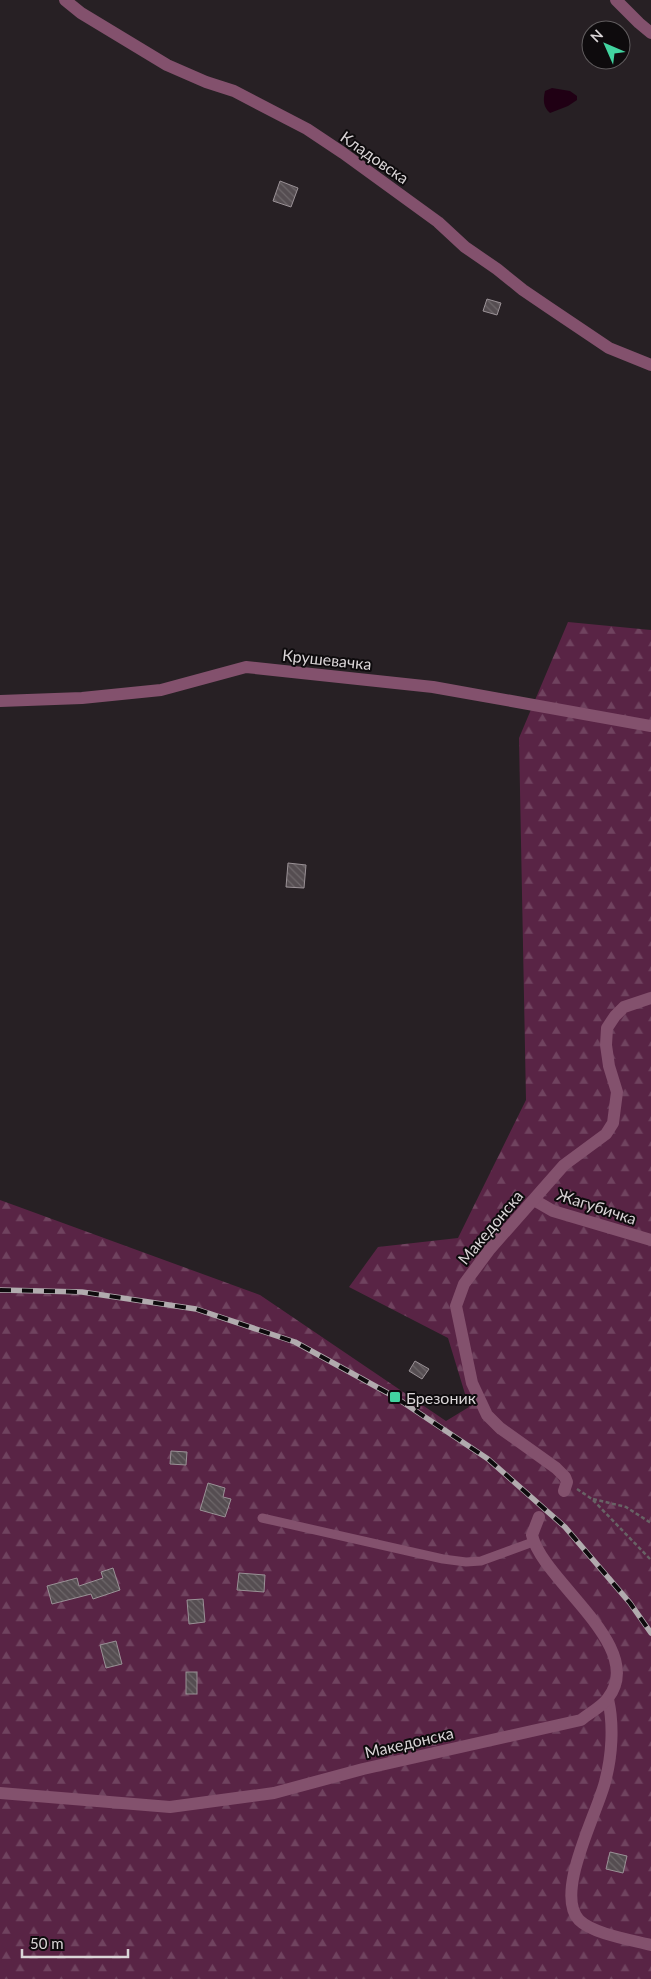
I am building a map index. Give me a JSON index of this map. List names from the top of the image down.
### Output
{
  "streets": {
    "street": [
      "Кладовска",
      "Крушевачка",
      "Жагубичка",
      "Македонска"
    ]
  },
  "crossings": [
    ["Жагубичка", "Македонска"]
  ],
  "places": {
    "transit": ["Брезоник"]
  },
  "scale_bar": "50 m",
  "north": "top left"
}
